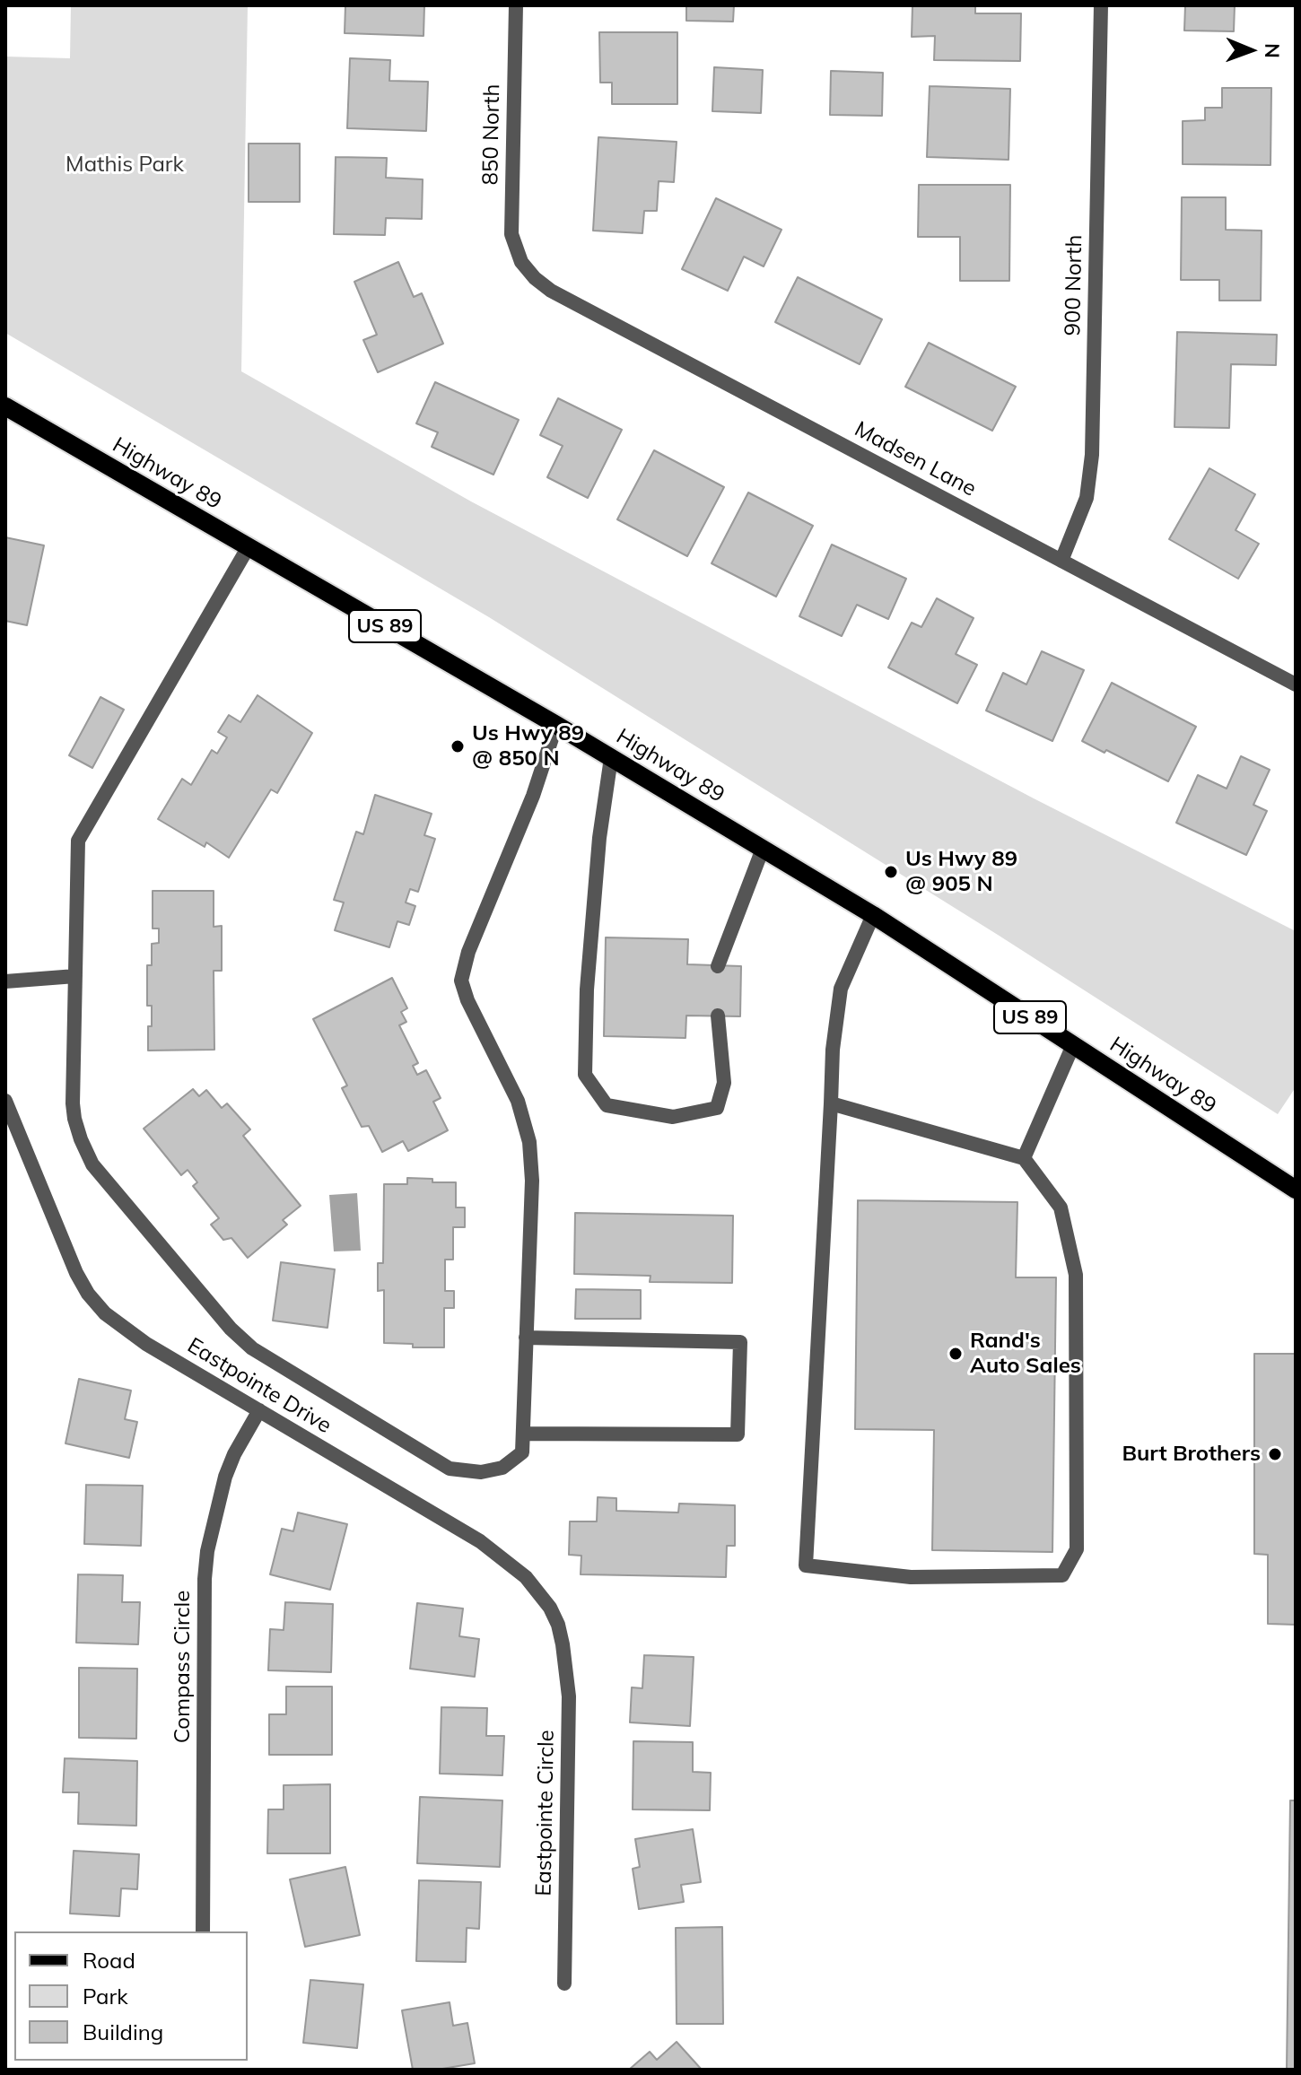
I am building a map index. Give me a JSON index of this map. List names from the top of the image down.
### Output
{
  "streets": {
    "main road": ["Highway 89", "US 89"],
    "street": [
      "850 North",
      "900 North",
      "Madsen Lane",
      "Eastpointe Drive",
      "Compass Circle",
      "Eastpointe Circle"
    ]
  },
  "crossings": [
    ["850 North", "Madsen Lane"],
    ["900 North", "Madsen Lane"],
    ["Eastpointe Drive", "Compass Circle"],
    ["Eastpointe Drive", "Eastpointe Circle"]
  ],
  "parks": ["Mathis Park"],
  "places": [
    "Us Hwy 89 @ 850 N",
    "Us Hwy 89 @ 905 N",
    "Rand's Auto Sales",
    "Burt Brothers"
  ],
  "legend": ["Road", "Park", "Building"],
  "north": "right"
}
